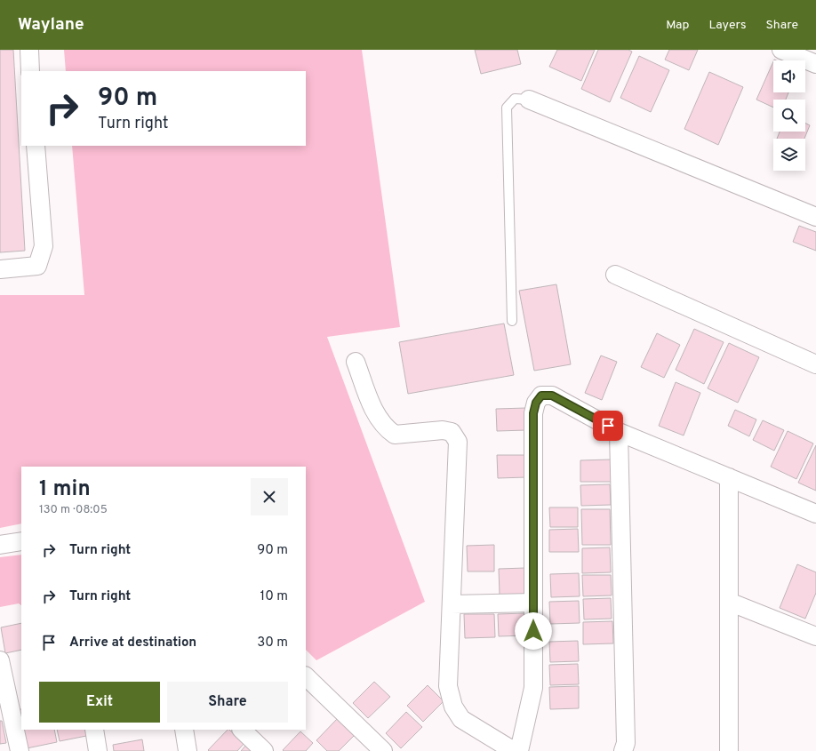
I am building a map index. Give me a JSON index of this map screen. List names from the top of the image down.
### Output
{
  "page": {
    "header": "Waylane",
    "nav": ["Map", "Layers", "Share"],
    "turn": ["90 m", "Turn right"],
    "heading": ["1 min", "130 m · 08:05"],
    "list": [
      {
        "name": "Turn right",
        "value": "90 m"
      },
      {
        "name": "Turn right",
        "value": "10 m"
      },
      {
        "name": "Arrive at destination",
        "value": "30 m"
      }
    ],
    "buttons": ["Exit", "Share"]
  }
}
